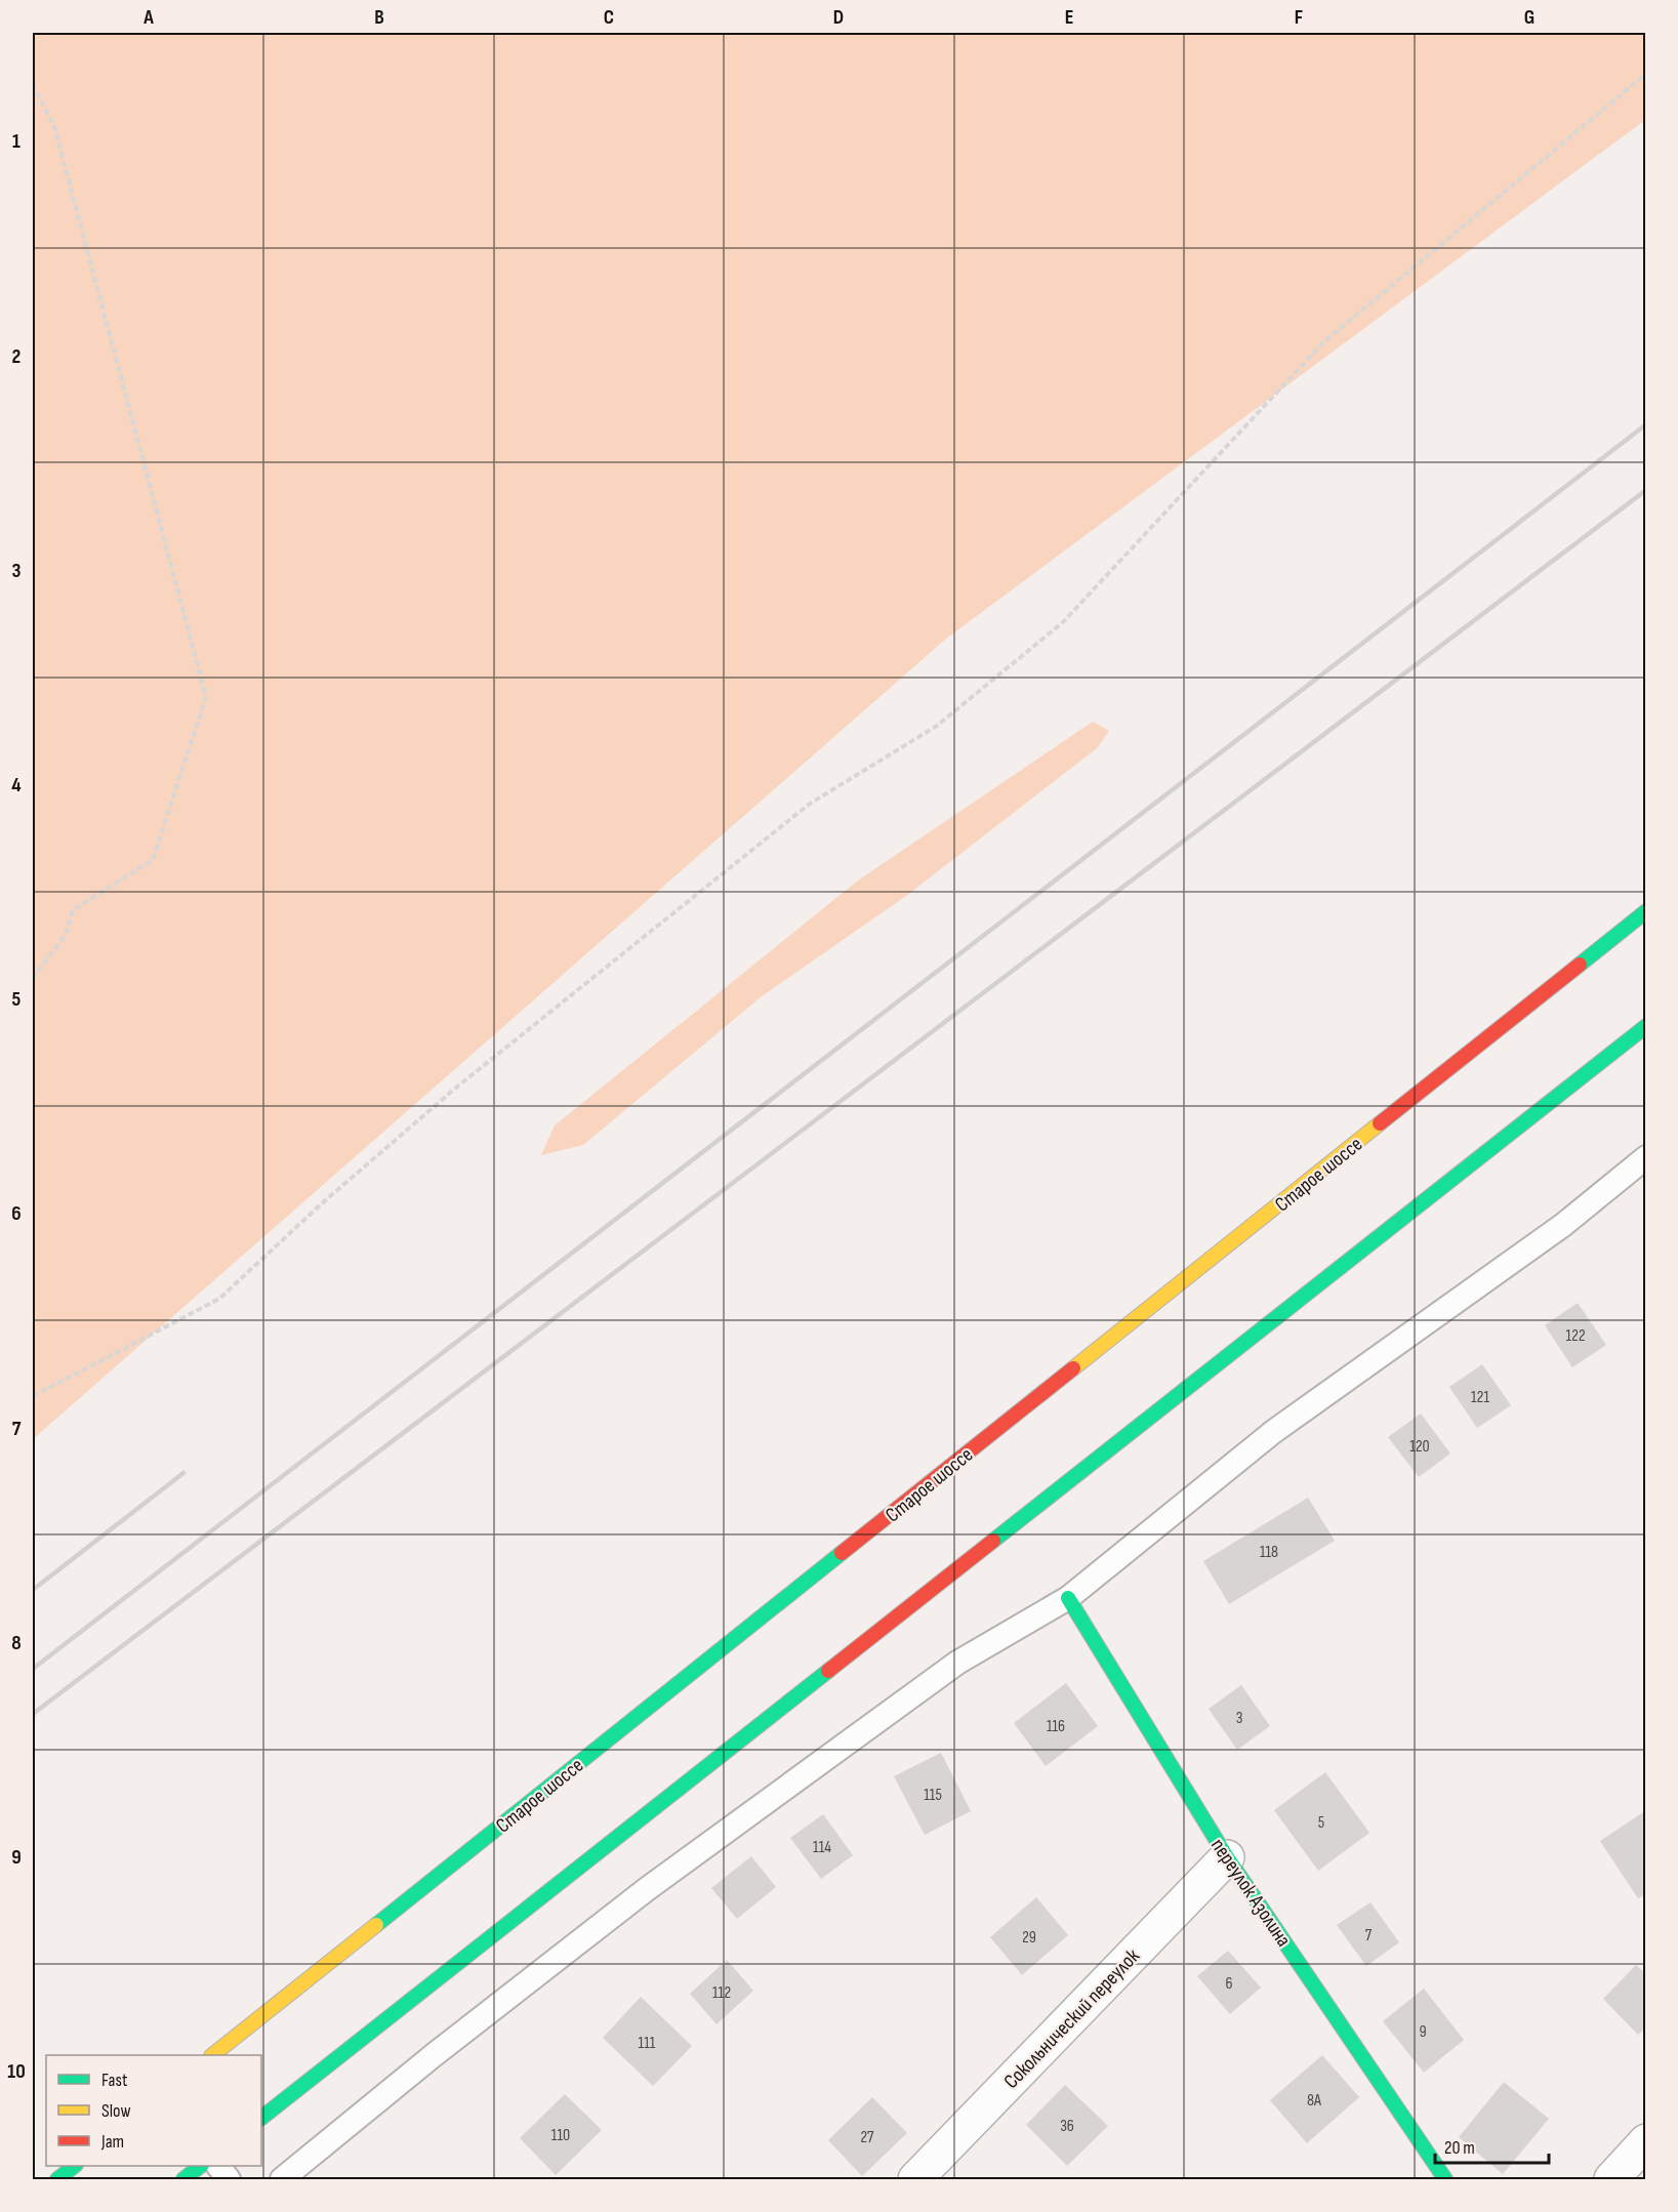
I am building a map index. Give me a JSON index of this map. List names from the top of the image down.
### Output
{
  "streets": {
    "main road": ["Старое шоссе", "переулок Азолина"],
    "street": ["Сокольнический переулок"]
  },
  "crossings": [
    ["переулок Азолина", "Сокольнический переулок"]
  ],
  "house_numbers": [
    "122",
    "121",
    "120",
    "118",
    "3",
    "116",
    "115",
    "5",
    "114",
    "7",
    "29",
    "6",
    "112",
    "9",
    "111",
    "8А",
    "36",
    "110",
    "27"
  ],
  "legend": ["Fast", "Slow", "Jam"],
  "scale_bar": "20 m",
  "grid": {
    "columns": [
      "A",
      "B",
      "C",
      "D",
      "E",
      "F",
      "G"
    ],
    "rows": [
      "1",
      "2",
      "3",
      "4",
      "5",
      "6",
      "7",
      "8",
      "9",
      "10"
    ]
  }
}
